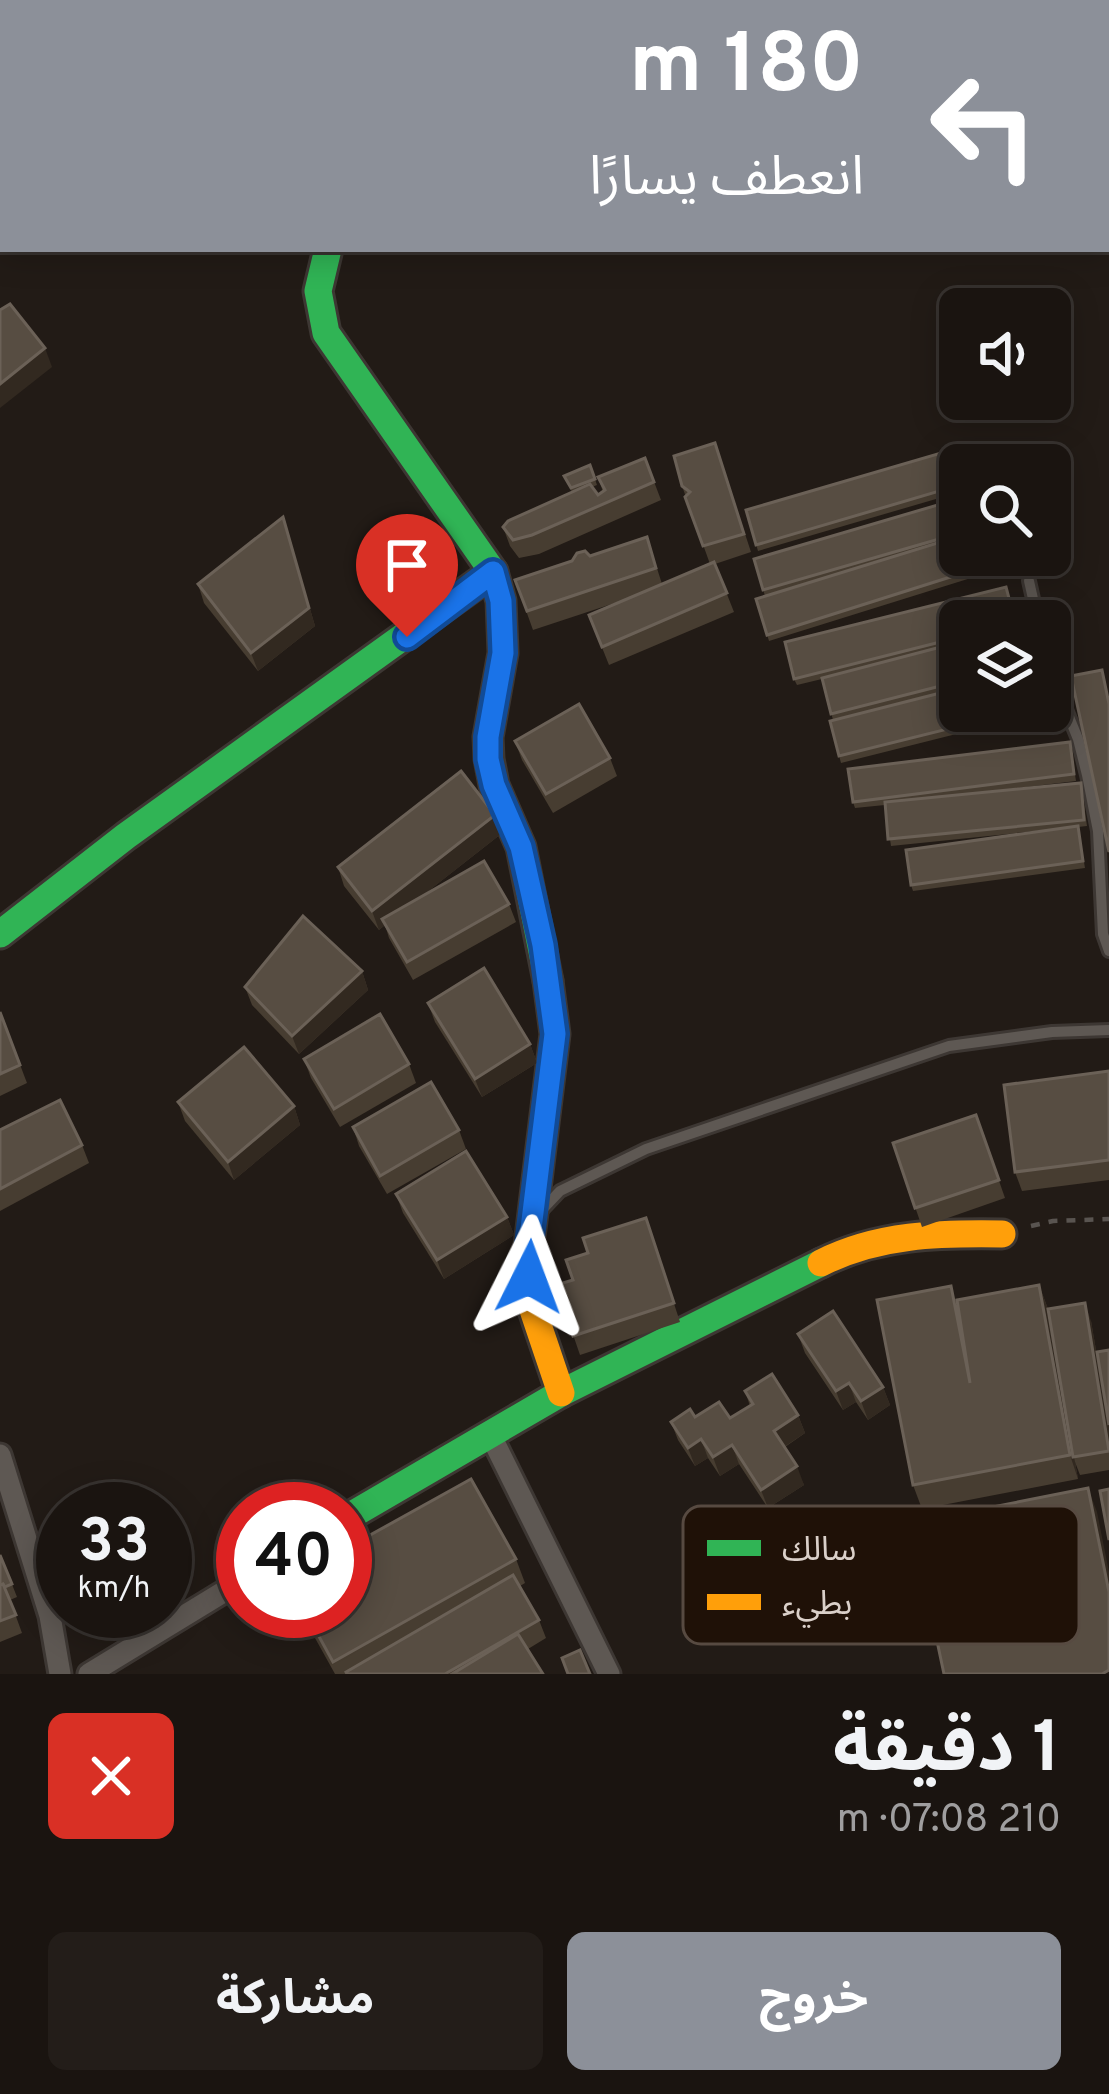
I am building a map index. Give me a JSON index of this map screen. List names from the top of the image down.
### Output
{
  "legend": ["سالك", "بطيء"],
  "page": {
    "turn": ["180 m", "انعطف يسارًا"],
    "speed": "33 km/h",
    "limit": "40",
    "heading": ["1 دقيقة", "210 m · 07:08"],
    "buttons": ["خروج", "مشاركة"]
  }
}
